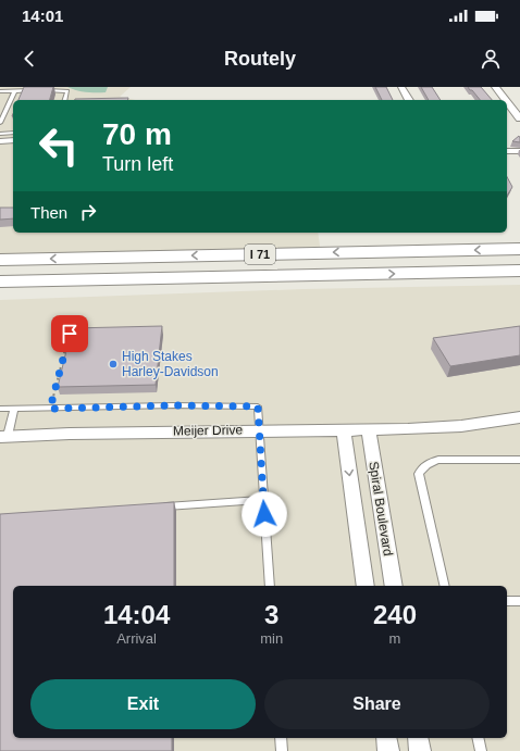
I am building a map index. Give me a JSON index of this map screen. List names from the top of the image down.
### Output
{
  "streets": {
    "highway": ["I 71"],
    "street": ["Meijer Drive", "Spiral Boulevard"]
  },
  "crossings": [
    ["Meijer Drive", "Spiral Boulevard"]
  ],
  "places": ["High Stakes Harley-Davidson"],
  "page": {
    "status": "14:01",
    "header": "Routely",
    "turn": ["70 m", "Turn left"],
    "then": "Then",
    "eta": [
      "14:04",
      "Arrival",
      "3",
      "min",
      "240",
      "m"
    ],
    "buttons": ["Exit", "Share"]
  }
}
